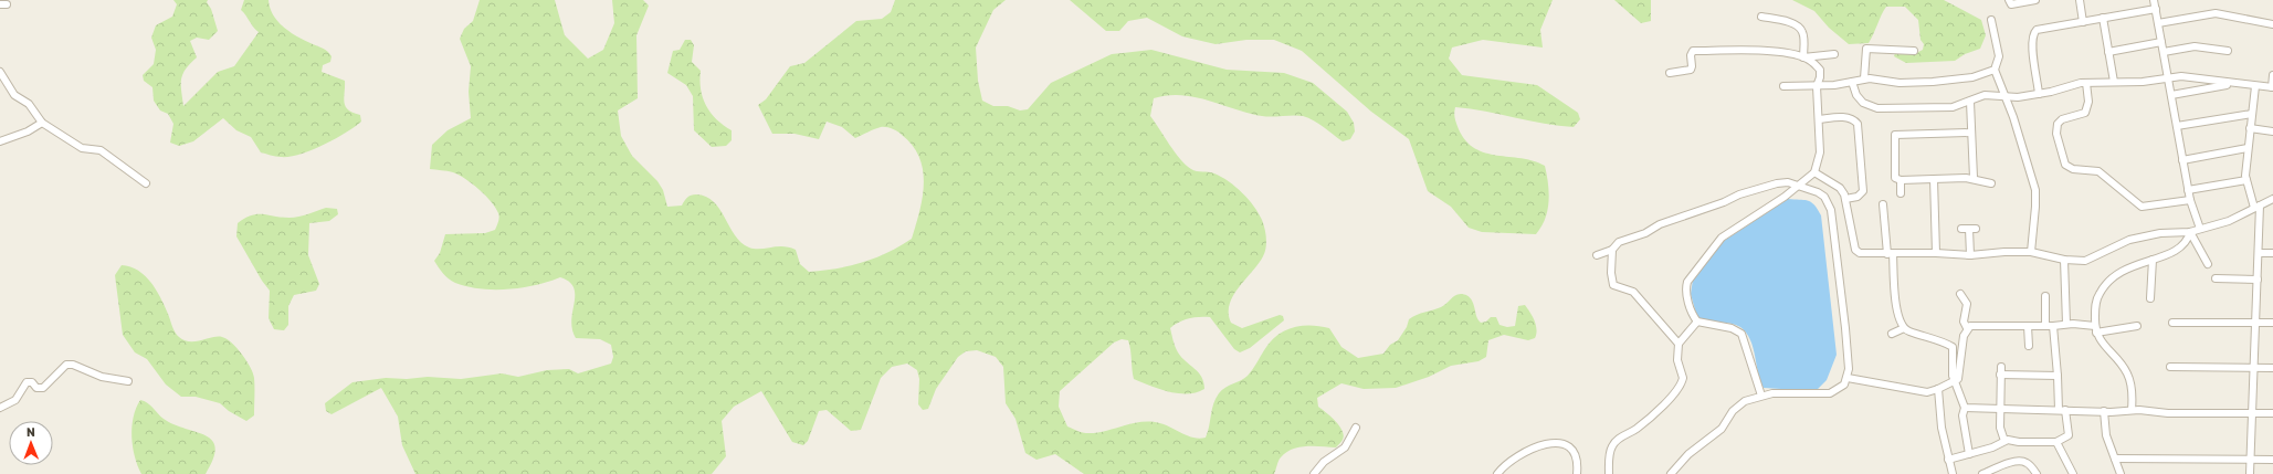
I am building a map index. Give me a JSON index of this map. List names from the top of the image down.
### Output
{
  "north": "top"
}
